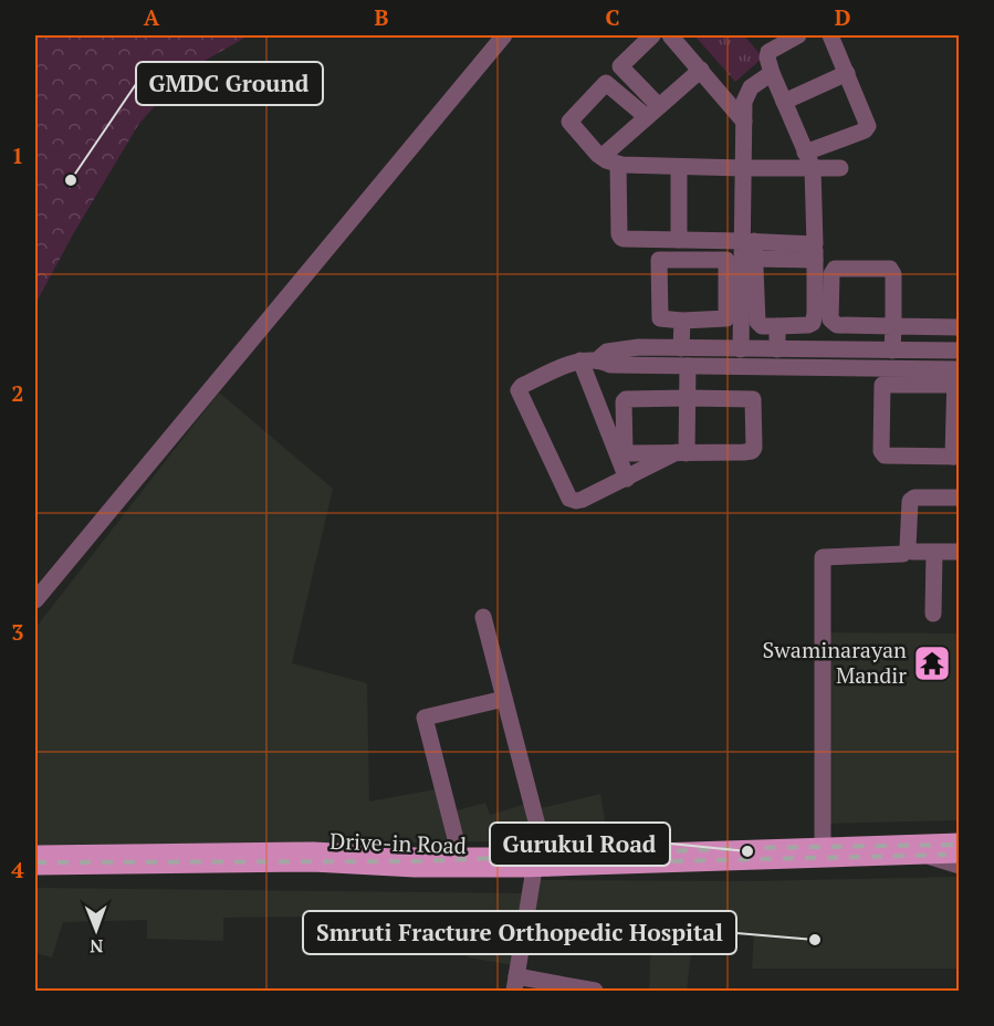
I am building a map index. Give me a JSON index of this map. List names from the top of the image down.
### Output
{
  "streets": {
    "main road": ["Drive-in Road"]
  },
  "places": {
    "other": ["GMDC Ground", "Gurukul Road", "Smruti Fracture Orthopedic Hospital"],
    "temple": ["Swaminarayan Mandir"]
  },
  "north": "bottom",
  "grid": {
    "columns": [
      "A",
      "B",
      "C",
      "D"
    ],
    "rows": [
      "1",
      "2",
      "3",
      "4"
    ]
  }
}
